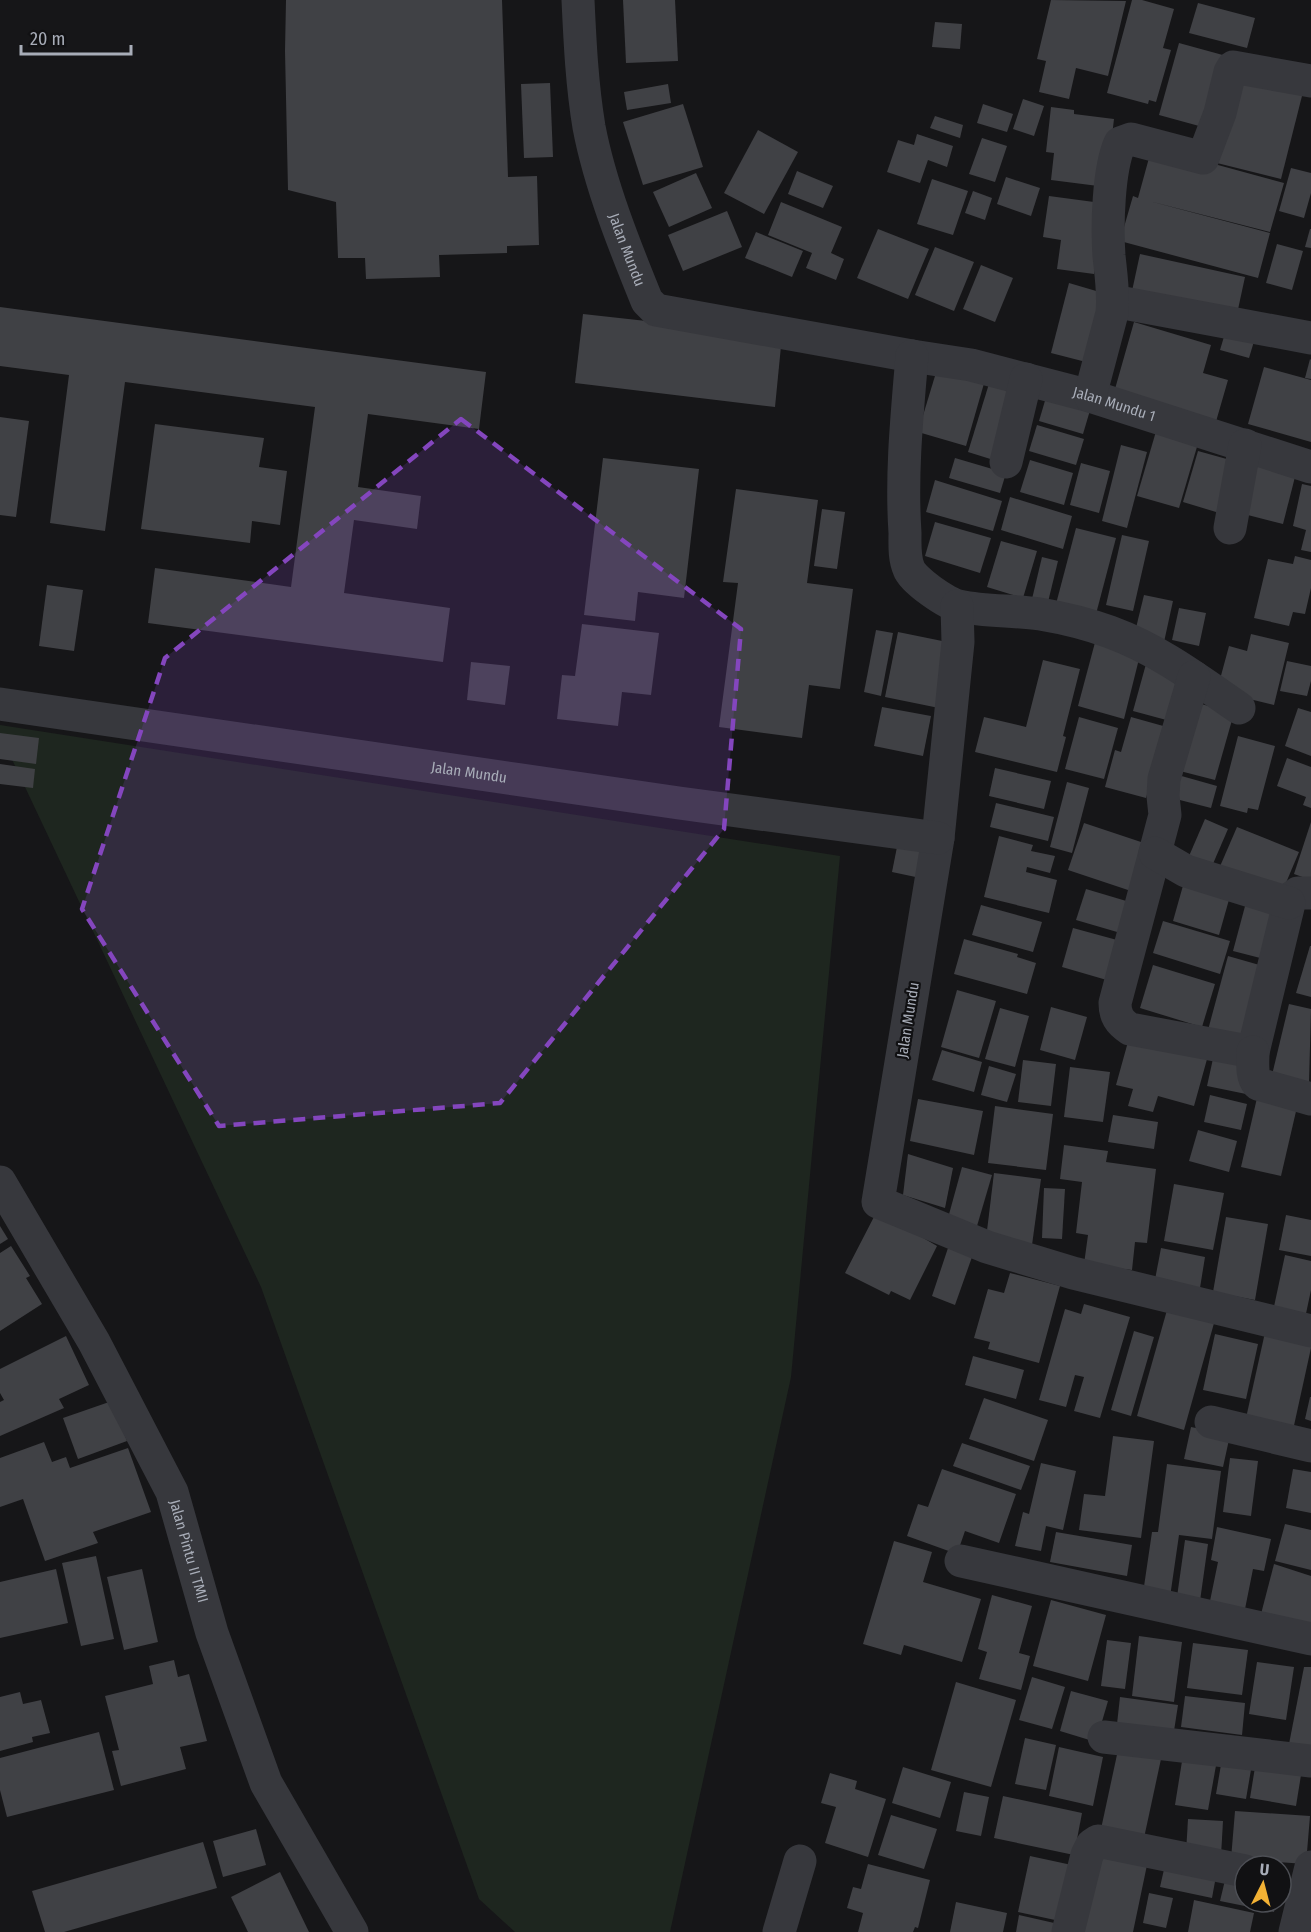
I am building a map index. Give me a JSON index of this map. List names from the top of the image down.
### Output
{
  "streets": {
    "street": ["Jalan Mundu", "Jalan Mundu 1", "Jalan Pintu II TMII"]
  },
  "crossings": [
    ["Jalan Mundu", "Jalan Mundu 1"]
  ],
  "scale_bar": "20 m",
  "north": "top"
}
